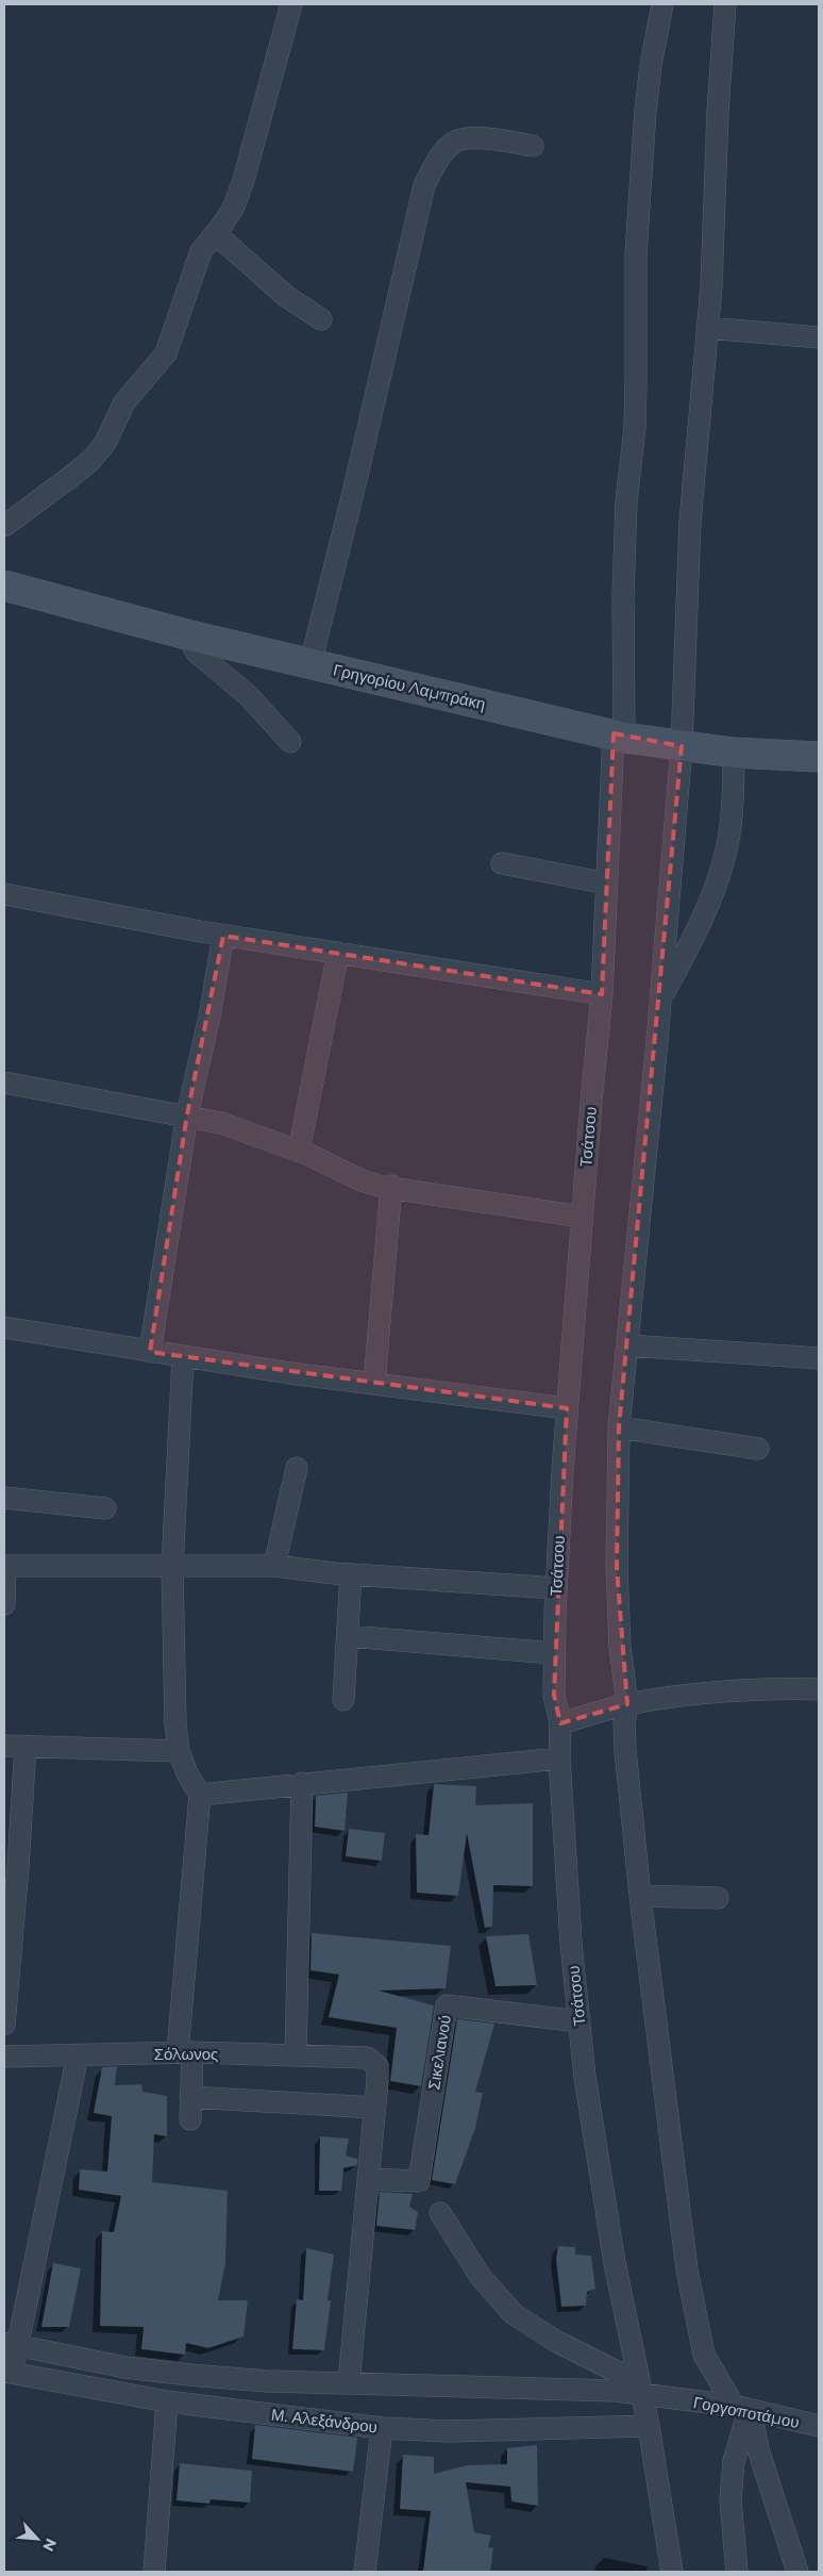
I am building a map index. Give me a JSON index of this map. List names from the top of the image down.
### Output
{
  "streets": {
    "street": [
      "Γρηγορίου Λαμπράκη",
      "Τσάτσου",
      "Σικελιανού",
      "Σόλωνος",
      "Γοργοποτάμου",
      "Μ. Αλεξάνδρου"
    ]
  },
  "crossings": [
    ["Γρηγορίου Λαμπράκη", "Τσάτσου"],
    ["Τσάτσου", "Σικελιανού"],
    ["Τσάτσου", "Γοργοποτάμου"],
    ["Τσάτσου", "Μ. Αλεξάνδρου"],
    ["Γοργοποτάμου", "Μ. Αλεξάνδρου"]
  ],
  "north": "bottom right"
}
